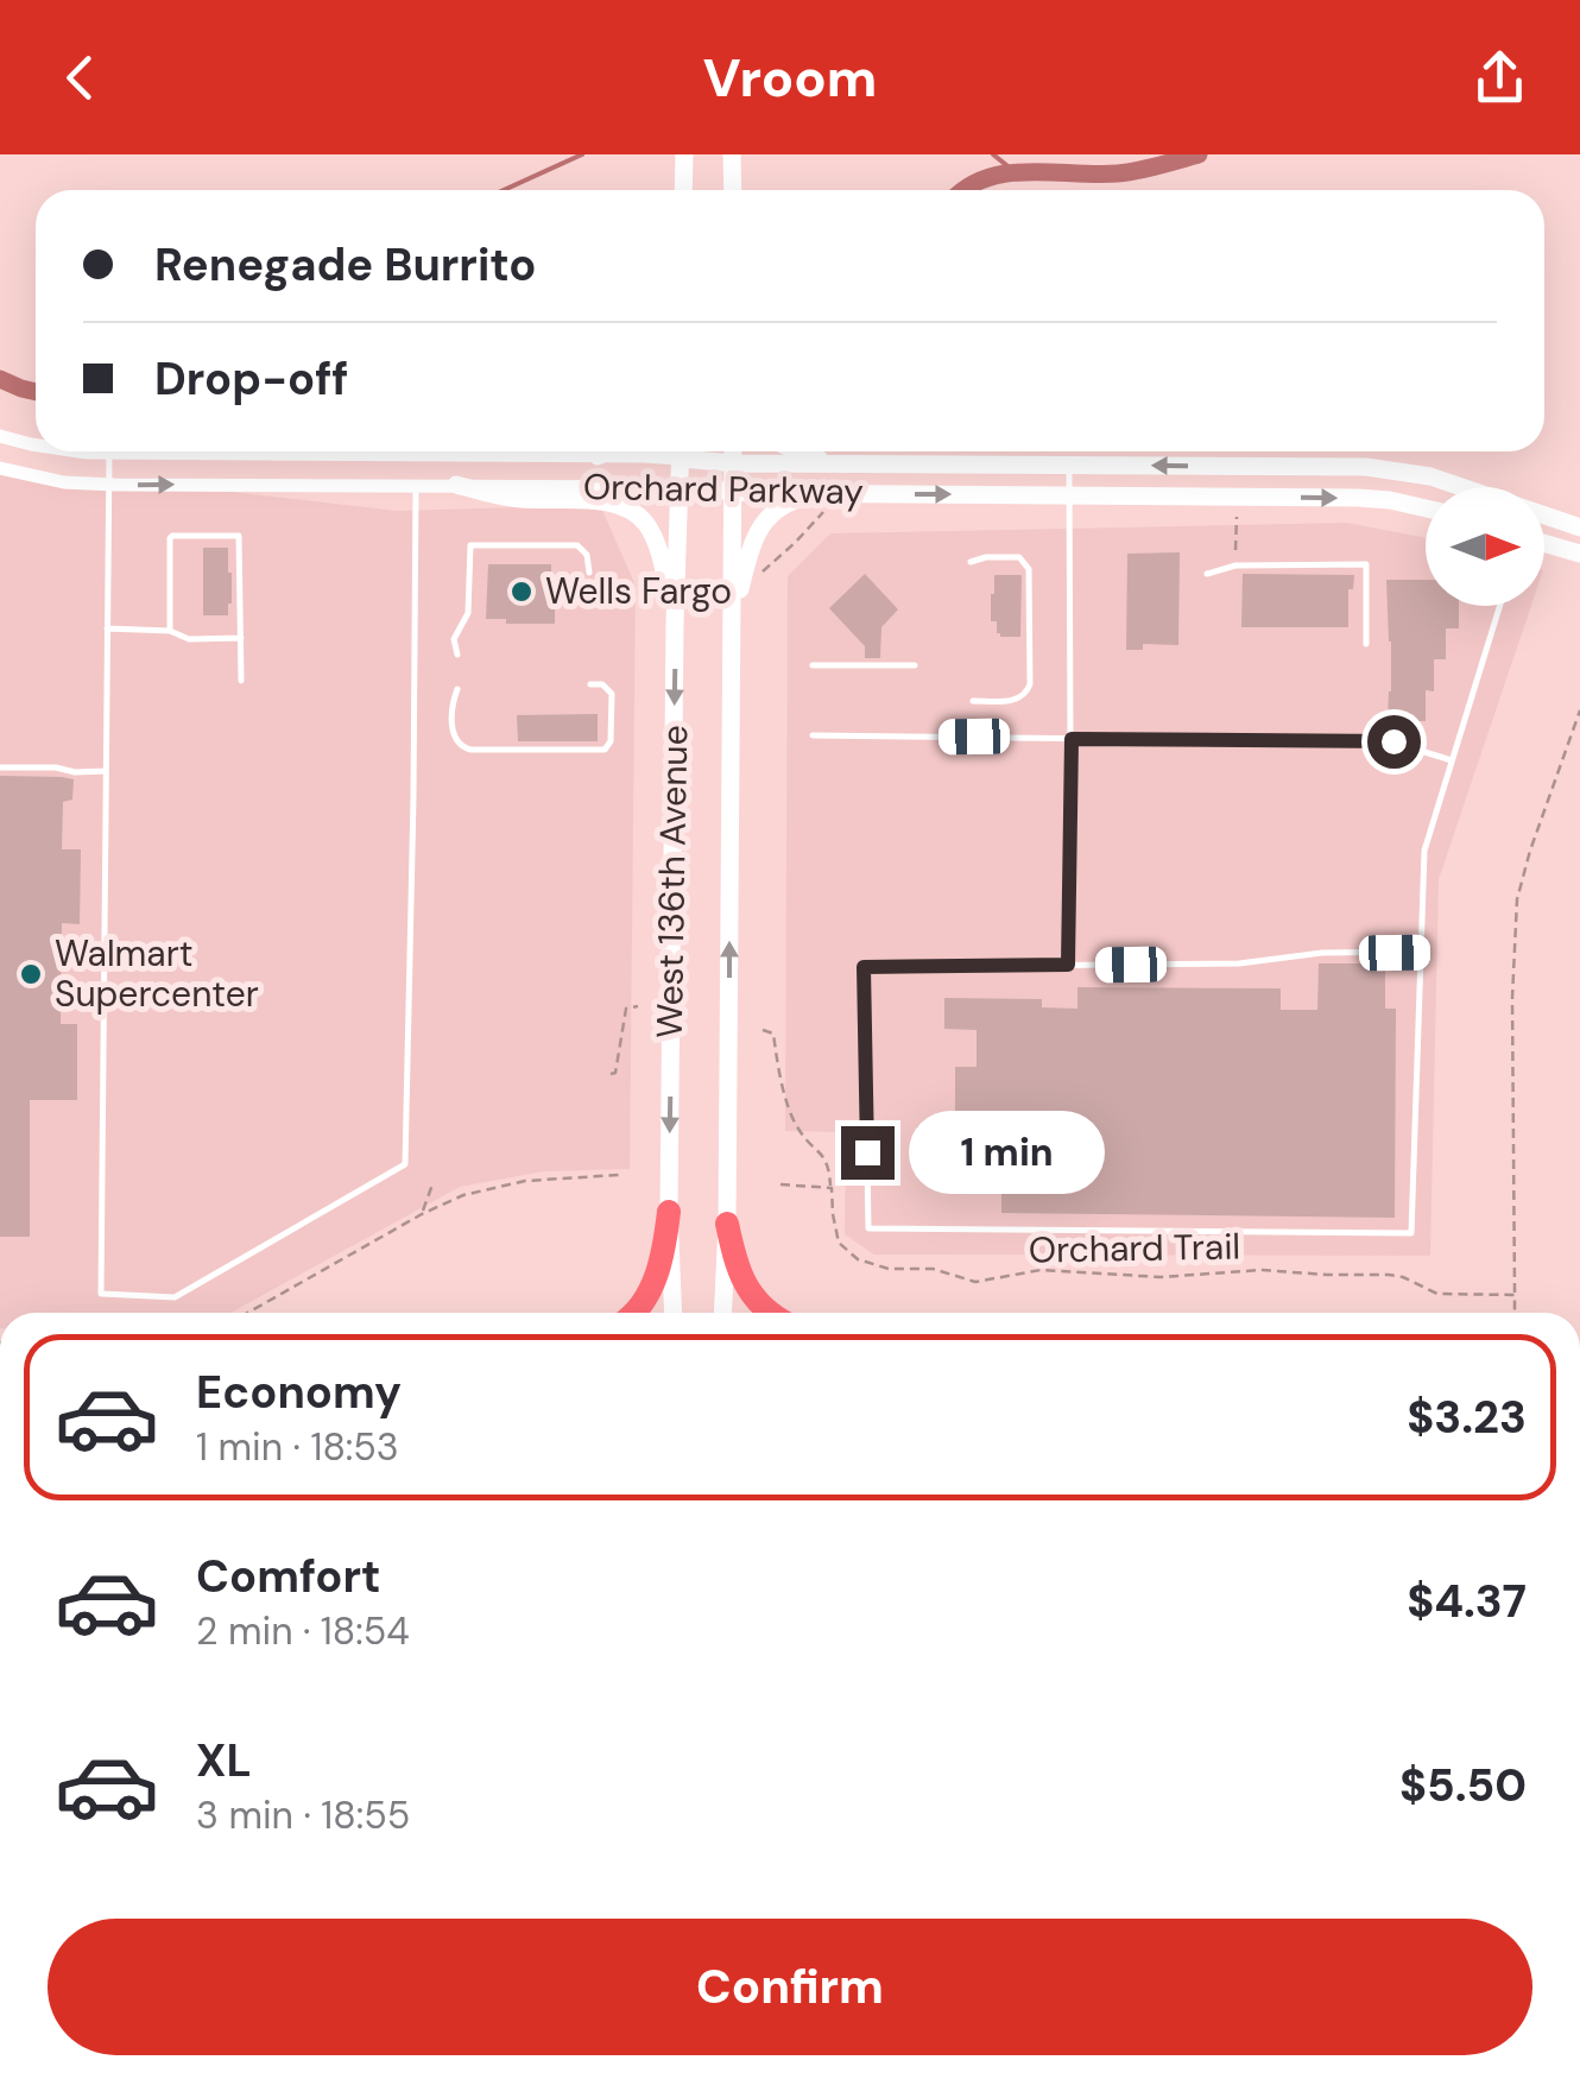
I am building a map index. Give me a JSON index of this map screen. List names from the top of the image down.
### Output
{
  "streets": {
    "main road": ["Orchard Parkway", "West 136th Avenue"],
    "path": ["Orchard Trail"]
  },
  "crossings": [
    ["Orchard Parkway", "West 136th Avenue"]
  ],
  "places": ["Wells Fargo", "Walmart Supercenter"],
  "north": "right",
  "page": {
    "header": "Vroom",
    "banner": ["Renegade Burrito", "Drop-off"],
    "bubble": "1 min",
    "list": [
      {
        "name": "Economy",
        "note": "1 min · 18:53",
        "value": "$3.23"
      },
      {
        "name": "Comfort",
        "note": "2 min · 18:54",
        "value": "$4.37"
      },
      {
        "name": "XL",
        "note": "3 min · 18:55",
        "value": "$5.50"
      }
    ],
    "buttons": "Confirm"
  }
}
